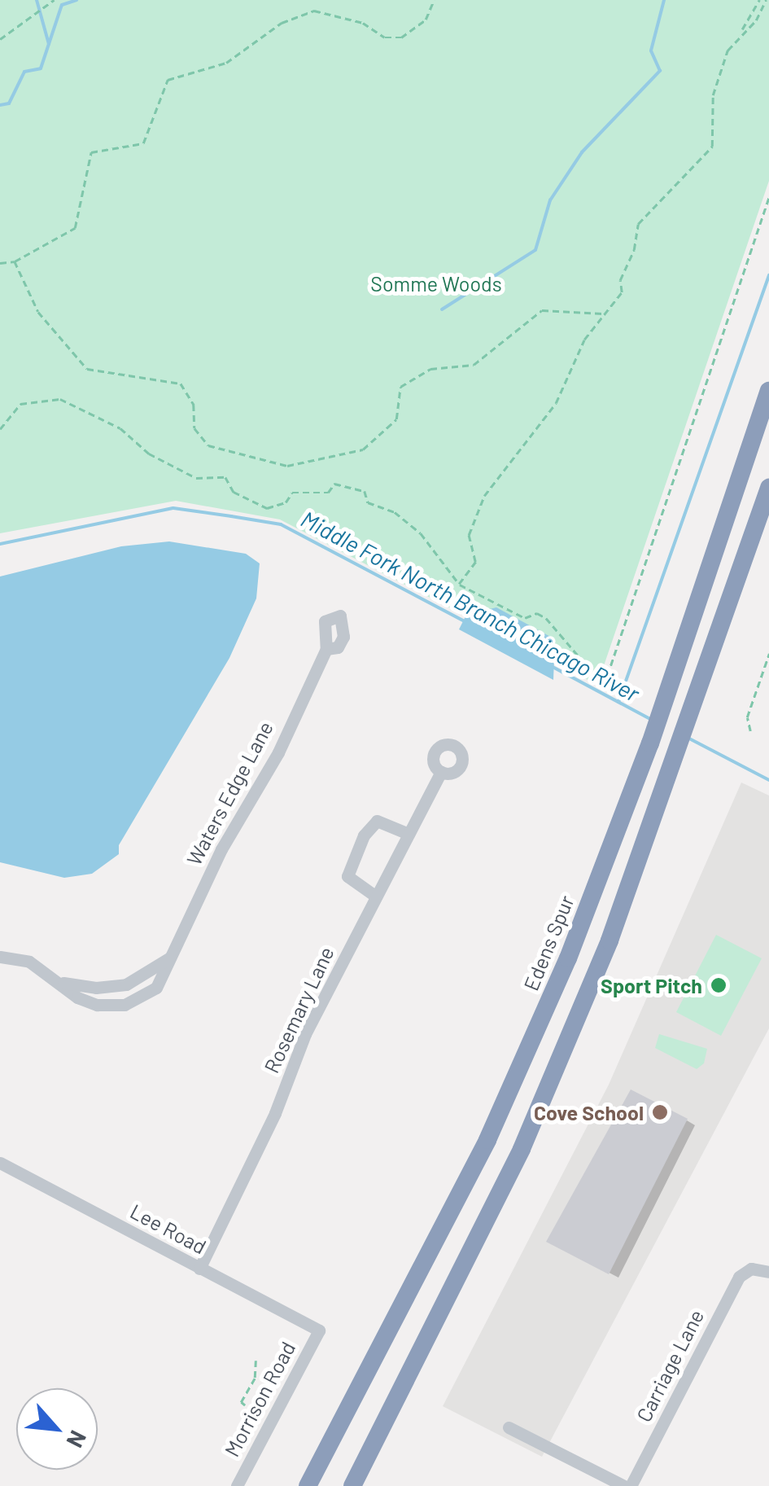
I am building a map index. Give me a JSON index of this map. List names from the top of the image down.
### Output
{
  "streets": {
    "highway": ["Edens Spur"],
    "street": [
      "Waters Edge Lane",
      "Rosemary Lane",
      "Lee Road",
      "Carriage Lane",
      "Morrison Road"
    ]
  },
  "crossings": [
    ["Rosemary Lane", "Lee Road"],
    ["Lee Road", "Morrison Road"]
  ],
  "water": ["Middle Fork North Branch Chicago River"],
  "parks": ["Somme Woods"],
  "places": ["Sport Pitch", "Cove School"],
  "north": "bottom right"
}
